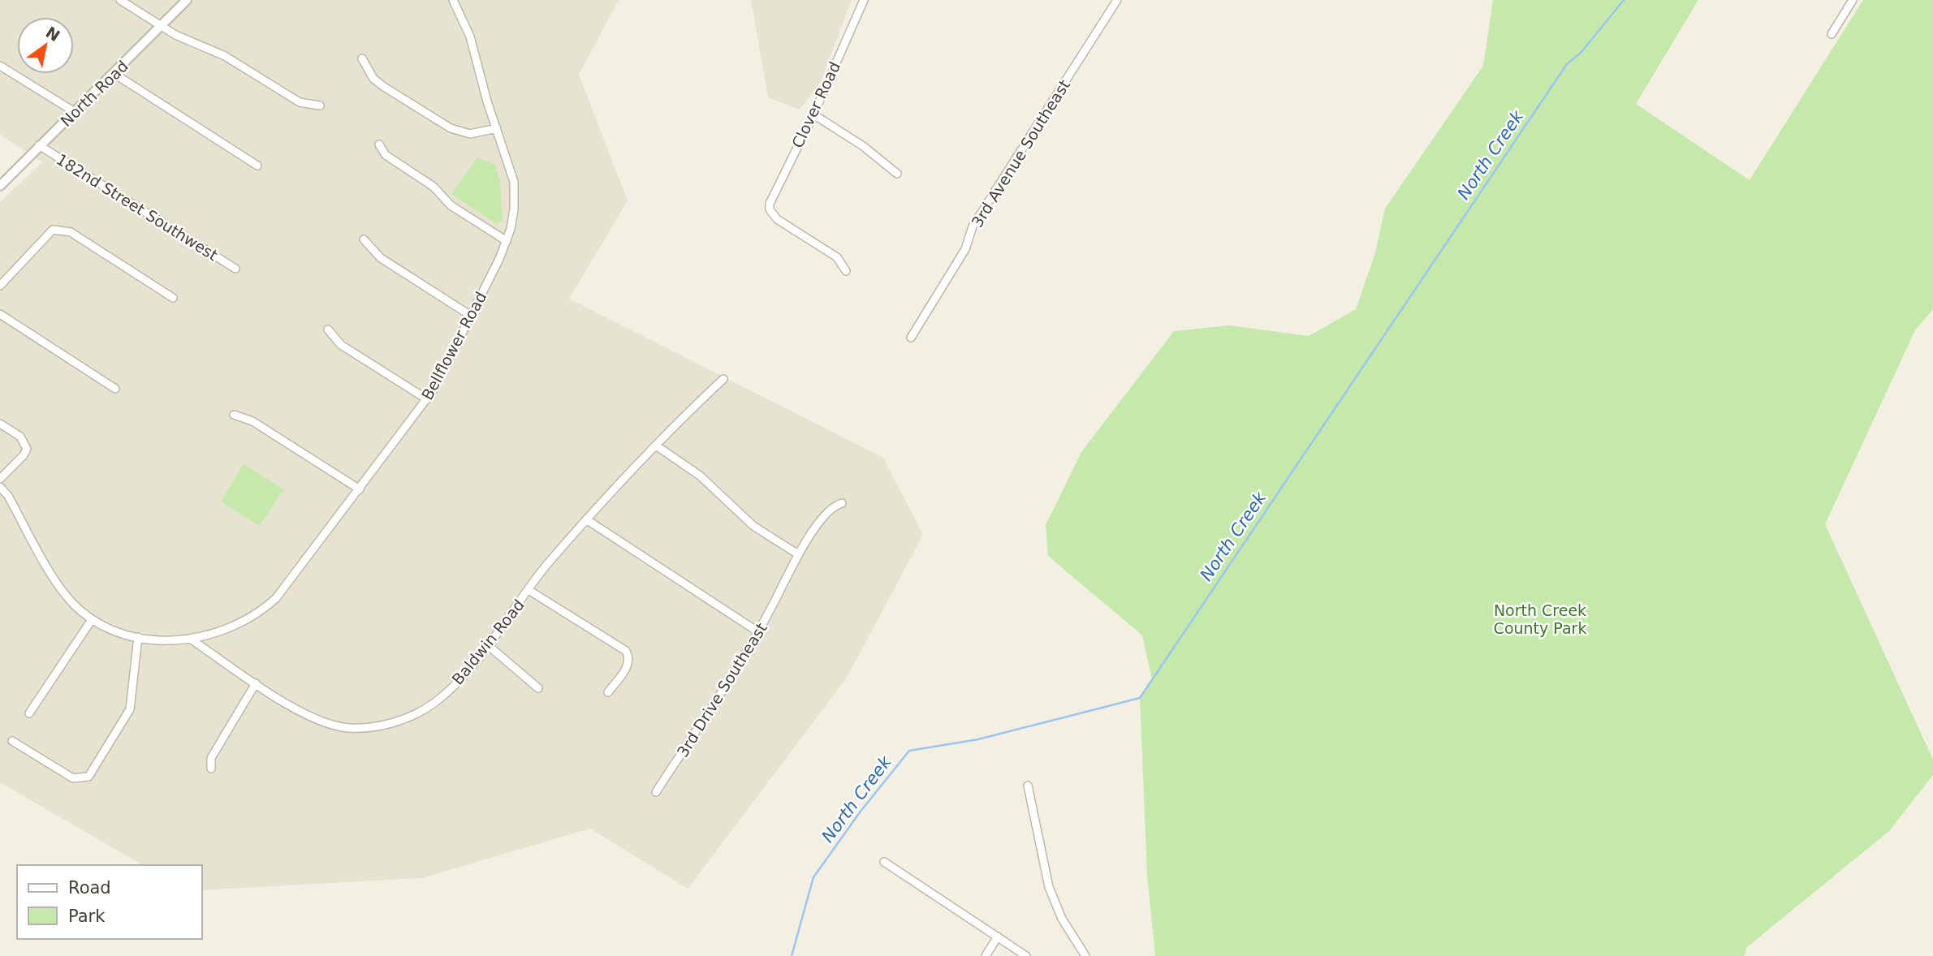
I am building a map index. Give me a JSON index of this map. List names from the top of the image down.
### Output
{
  "streets": {
    "street": [
      "North Road",
      "Clover Road",
      "3rd Avenue Southeast",
      "182nd Street Southwest",
      "Bellflower Road",
      "Baldwin Road",
      "3rd Drive Southeast"
    ]
  },
  "crossings": [
    ["North Road", "182nd Street Southwest"],
    ["Bellflower Road", "Baldwin Road"]
  ],
  "water": ["North Creek"],
  "parks": ["North Creek County Park"],
  "legend": ["Road", "Park"],
  "north": "top right"
}
